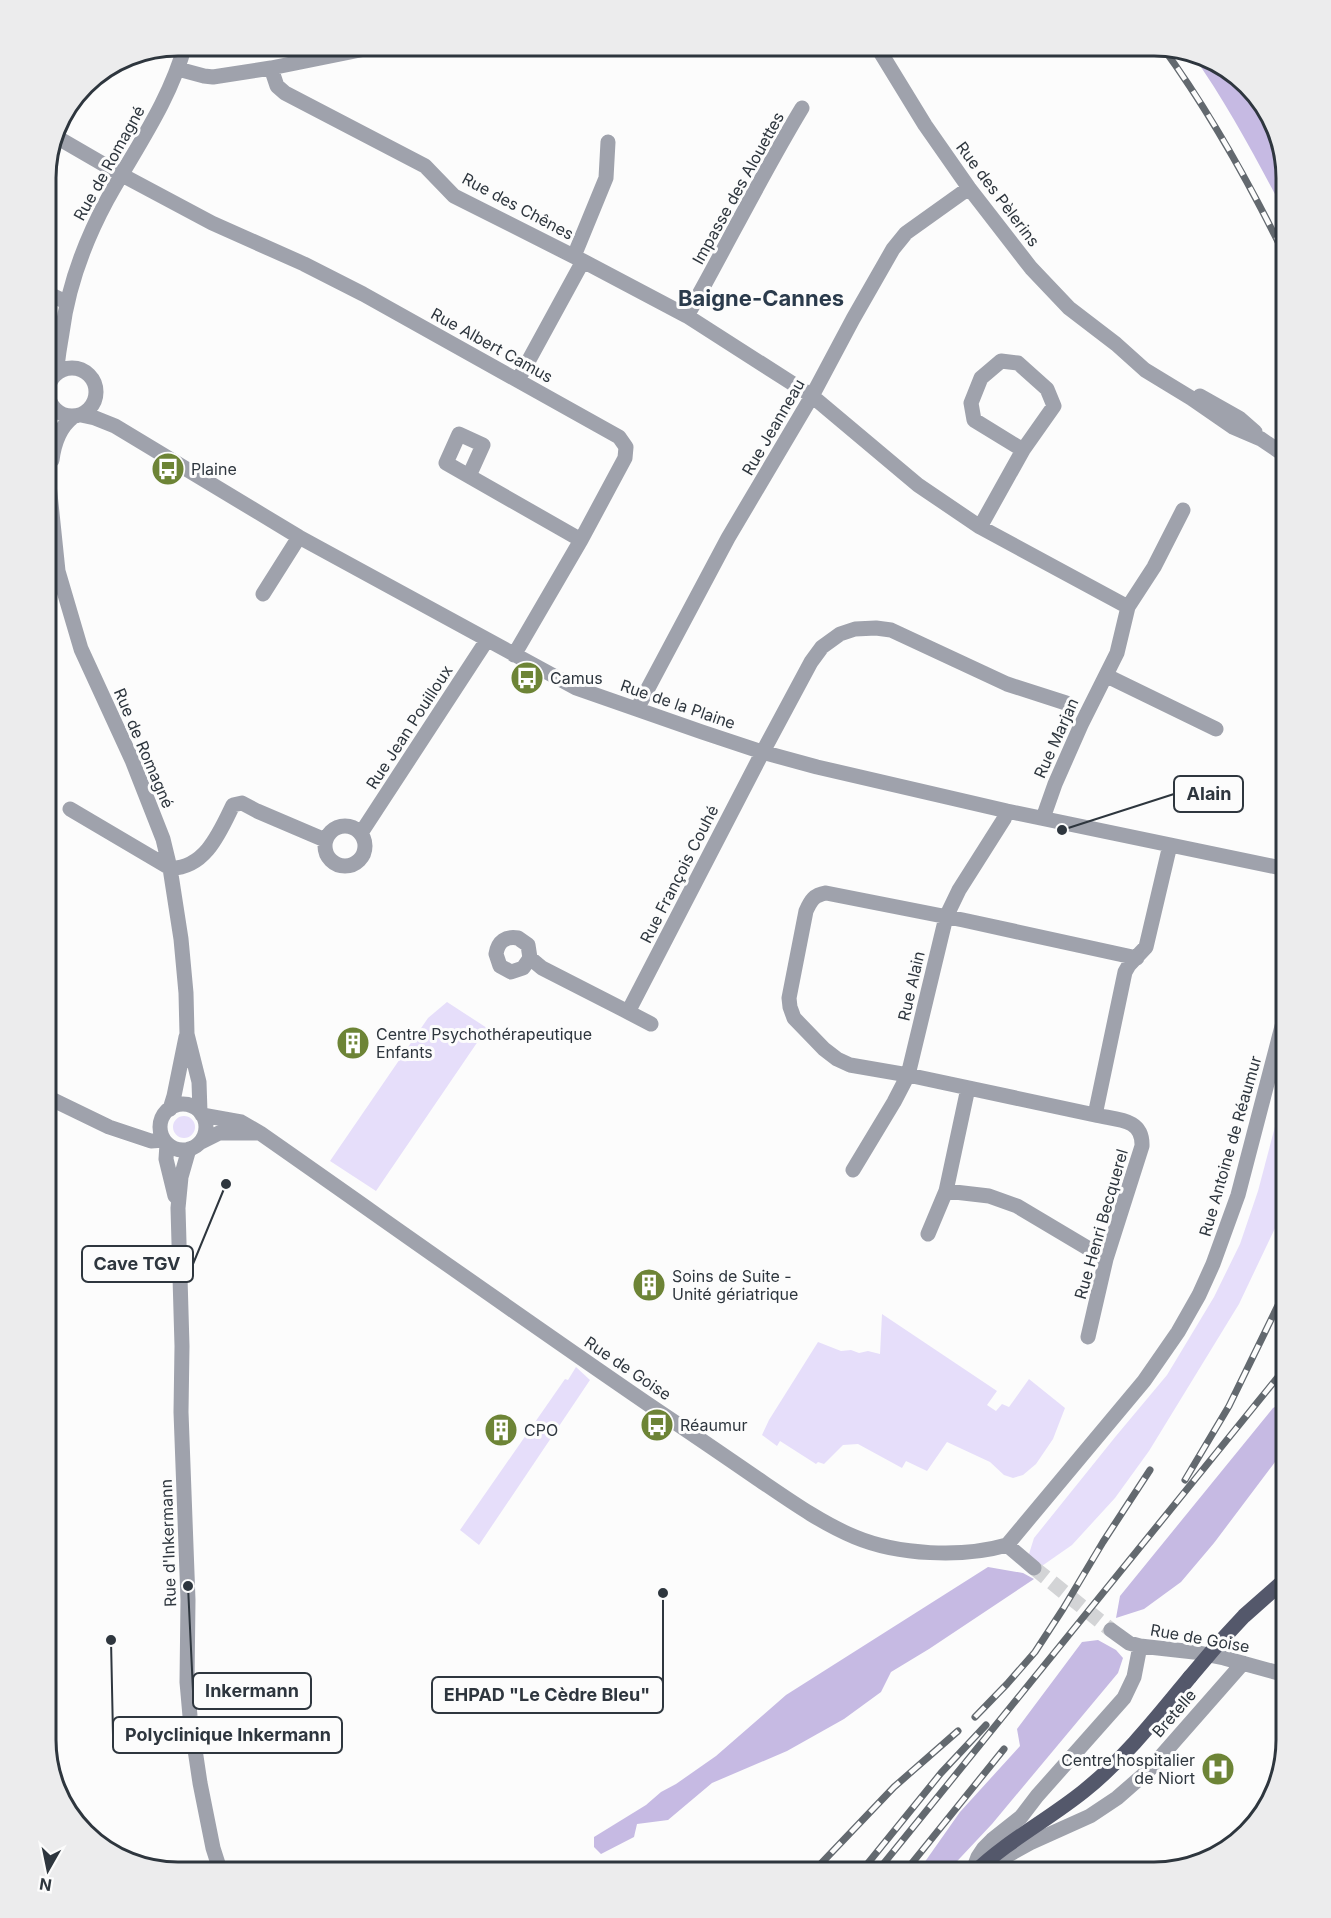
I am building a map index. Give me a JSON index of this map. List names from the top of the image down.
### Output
{
  "streets": {
    "street": [
      "Rue de Romagné",
      "Impasse des Alouettes",
      "Rue des Pèlerins",
      "Rue des Chênes",
      "Rue Albert Camus",
      "Rue Jeanneau",
      "Rue de la Plaine",
      "Rue Jean Pouilloux",
      "Rue Marjan",
      "Rue François Couhé",
      "Rue Alain",
      "Rue Antoine de Réaumur",
      "Rue Henri Becquerel",
      "Rue de Goise",
      "Rue d'Inkermann",
      "Bretelle"
    ]
  },
  "crossings": [
    ["Rue de Romagné", "Rue Albert Camus"],
    ["Rue de Romagné", "Rue de la Plaine"],
    ["Rue de Romagné", "Rue de Goise"],
    ["Rue de Romagné", "Rue d'Inkermann"],
    ["Impasse des Alouettes", "Rue des Chênes"],
    ["Rue des Pèlerins", "Rue Jeanneau"],
    ["Rue des Chênes", "Rue Jeanneau"],
    ["Rue des Chênes", "Rue Marjan"],
    ["Rue Albert Camus", "Rue de la Plaine"],
    ["Rue Jeanneau", "Rue de la Plaine"],
    ["Rue de la Plaine", "Rue Jean Pouilloux"],
    ["Rue de la Plaine", "Rue Marjan"],
    ["Rue de la Plaine", "Rue François Couhé"],
    ["Rue de la Plaine", "Rue Alain"],
    ["Rue Antoine de Réaumur", "Rue de Goise"],
    ["Rue de Goise", "Rue d'Inkermann"],
    ["Rue de Goise", "Bretelle"]
  ],
  "districts": ["Baigne-Cannes"],
  "places": {
    "bus stop": ["Plaine", "Camus", "Réaumur"],
    "other": [
      "Alain",
      "Cave TGV",
      "Inkermann",
      "EHPAD \"Le Cèdre Bleu\"",
      "Polyclinique Inkermann"
    ],
    "building": ["Centre Psychothérapeutique Enfants", "Soins de Suite - Unité gériatrique", "CPO"],
    "hospital": ["Centre hospitalier de Niort"]
  },
  "north": "bottom"
}
